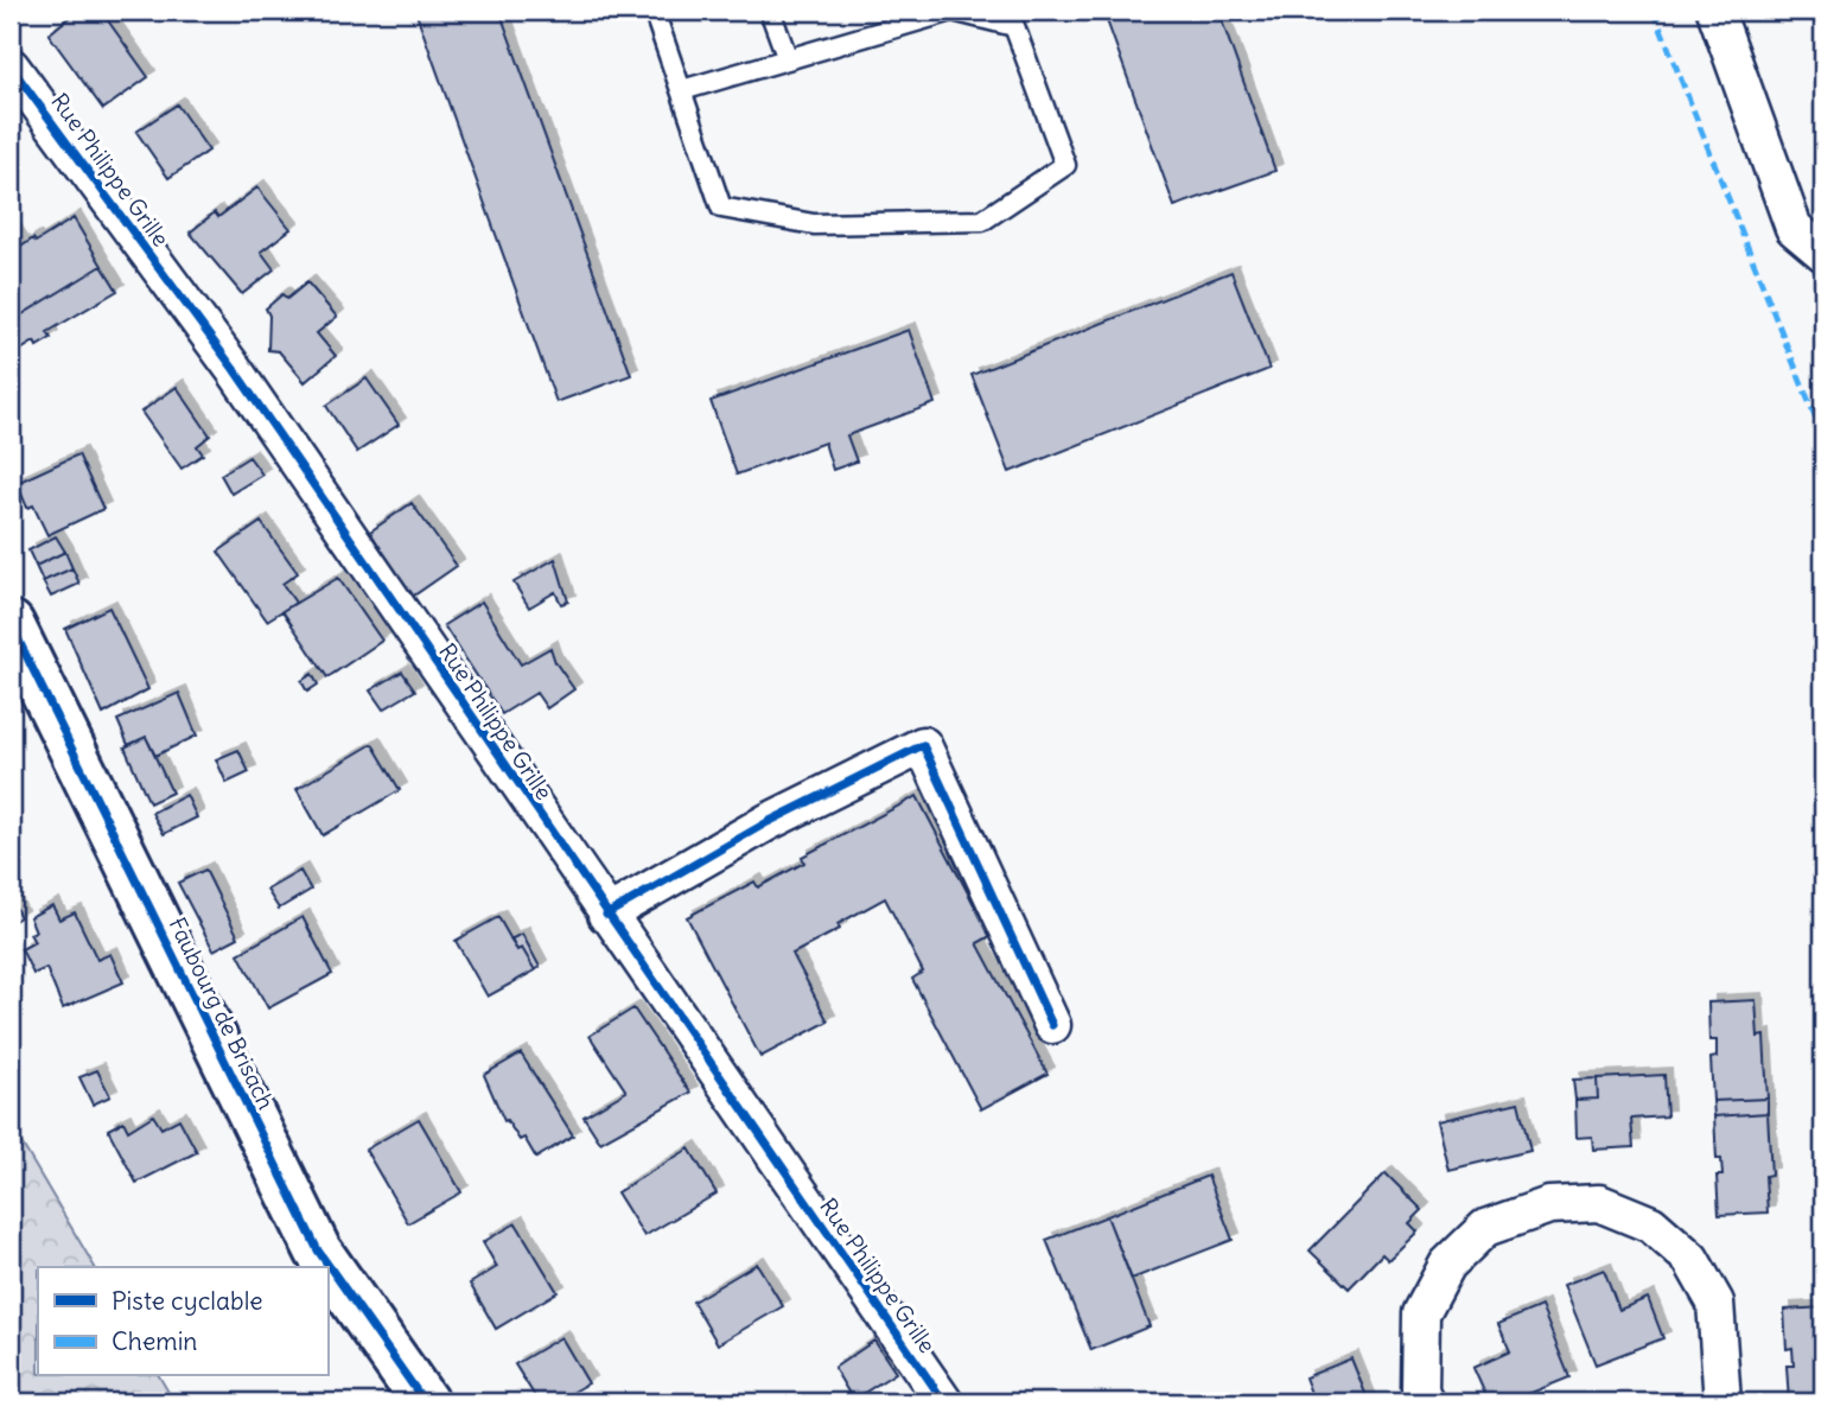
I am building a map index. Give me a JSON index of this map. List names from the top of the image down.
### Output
{
  "streets": {
    "main road": ["Faubourg de Brisach"],
    "street": ["Rue Philippe Grille"]
  },
  "legend": ["Piste cyclable", "Chemin"]
}
